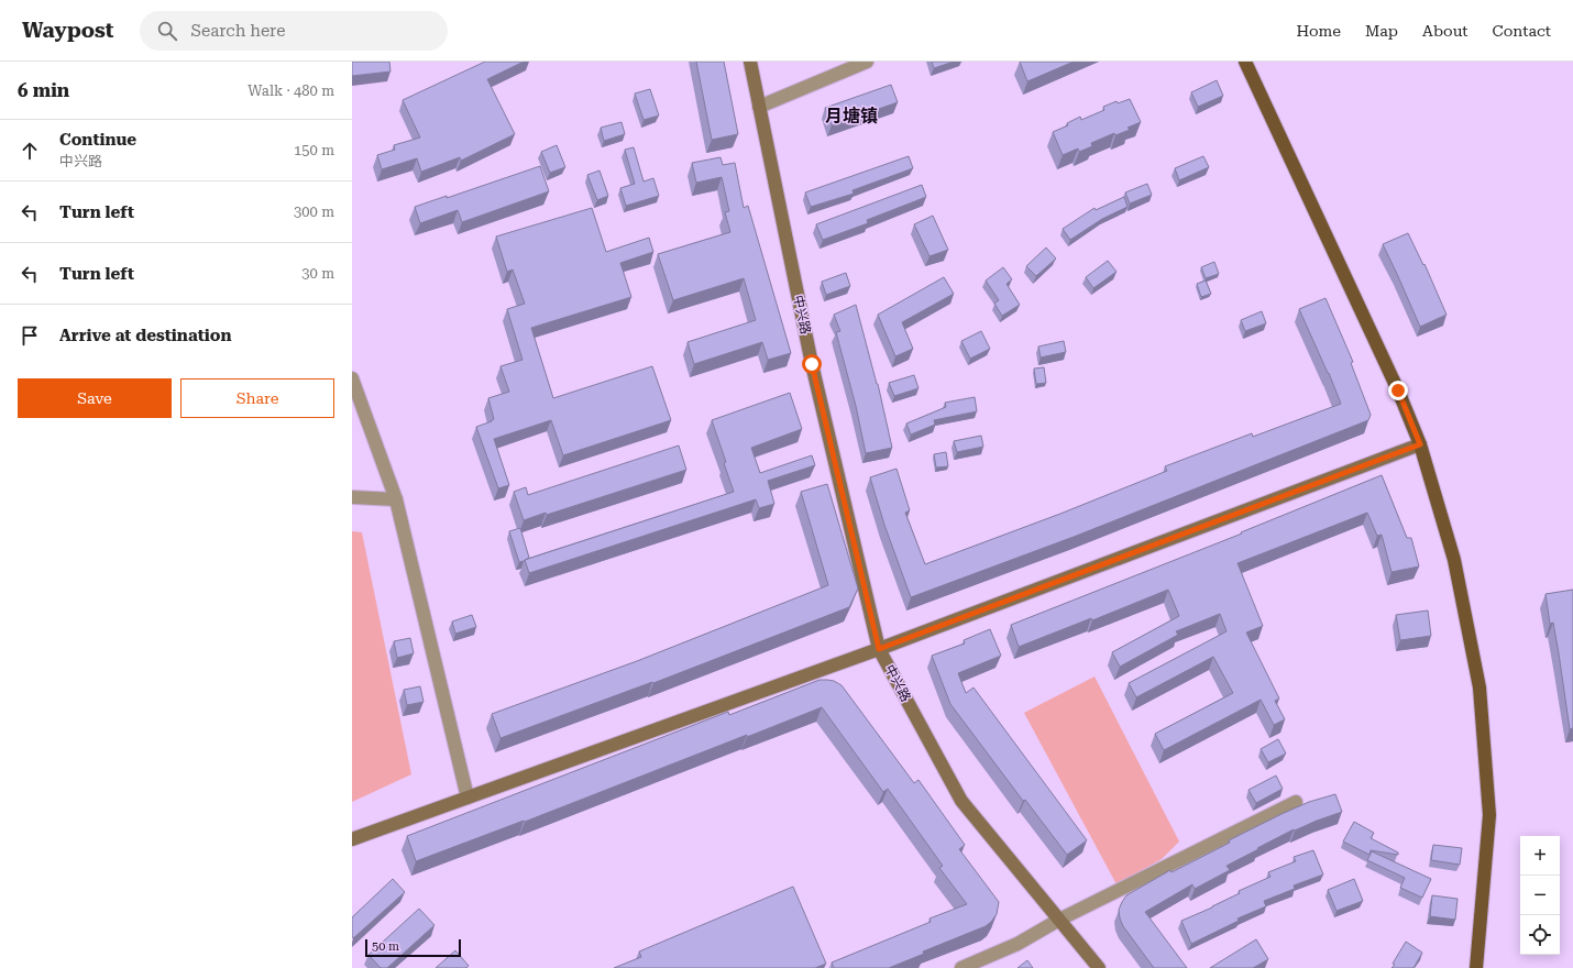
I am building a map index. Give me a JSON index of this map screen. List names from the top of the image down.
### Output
{
  "streets": {
    "main road": ["中兴路"]
  },
  "districts": ["月塘镇"],
  "scale_bar": "50 m",
  "page": {
    "header": "Waypost",
    "search": "Search here",
    "nav": [
      "Home",
      "Map",
      "About",
      "Contact"
    ],
    "heading": ["6 min", "Walk · 480 m"],
    "list": [
      ["Continue", "中兴路", "150 m"],
      ["Turn left", "300 m"],
      ["Turn left", "30 m"],
      "Arrive at destination"
    ],
    "buttons": ["Save", "Share"],
    "map_buttons": ["+", "−"],
    "scale": "50 m"
  }
}
